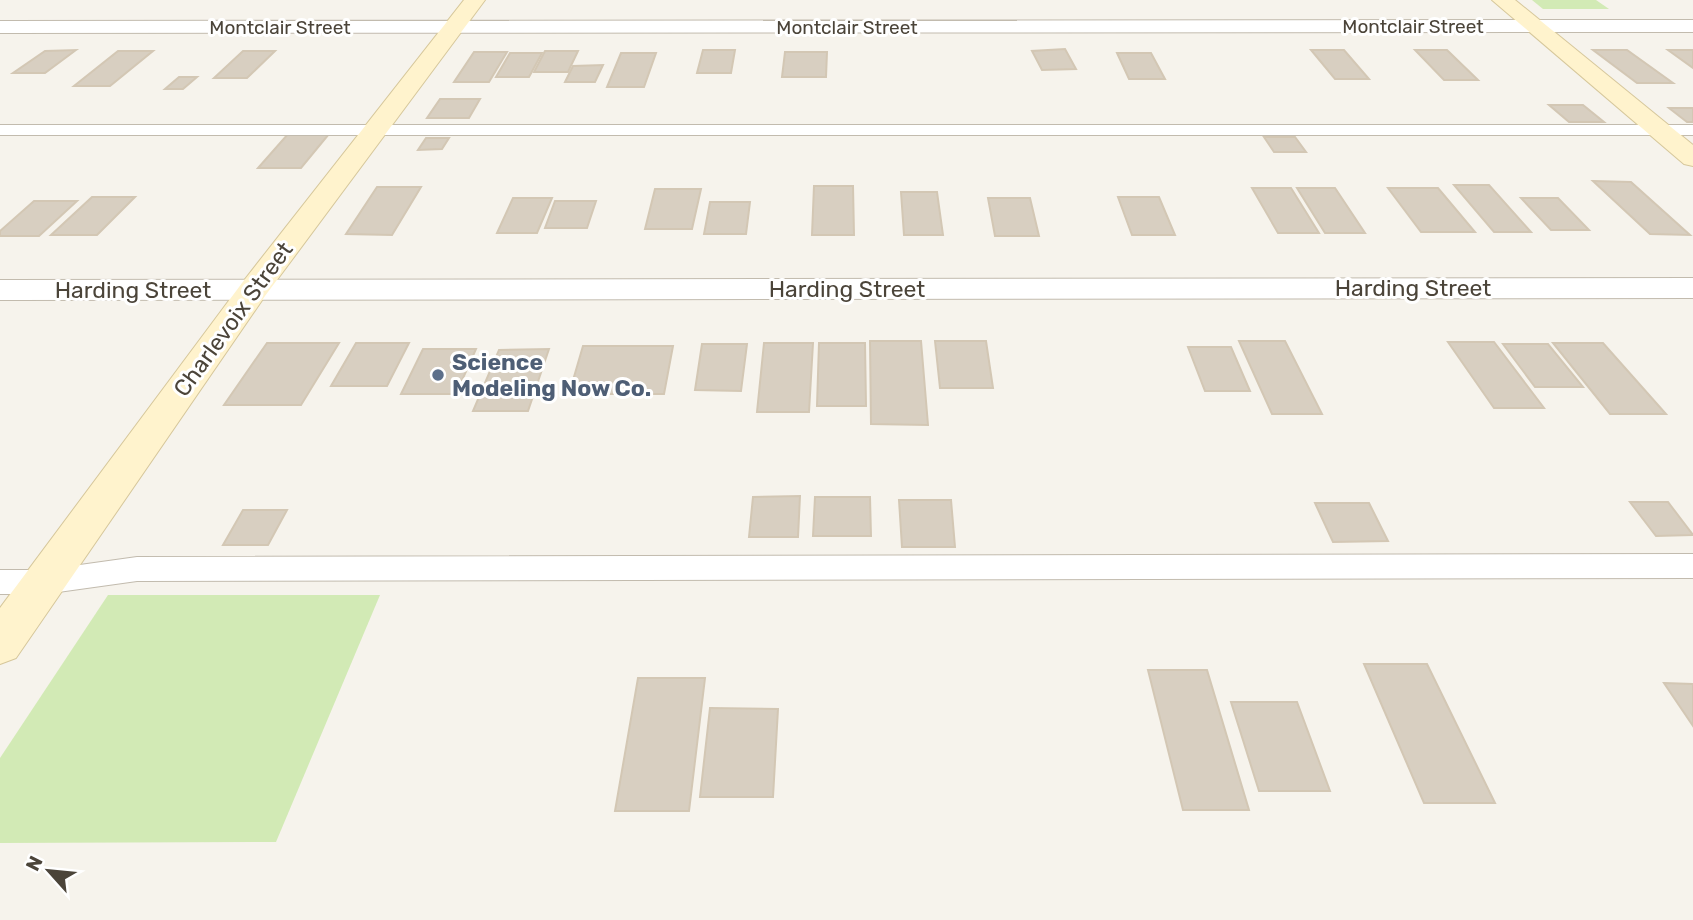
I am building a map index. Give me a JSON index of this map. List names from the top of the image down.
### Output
{
  "streets": {
    "street": ["Montclair Street", "Harding Street", "Charlevoix Street"]
  },
  "crossings": [
    ["Montclair Street", "Charlevoix Street"],
    ["Harding Street", "Charlevoix Street"]
  ],
  "places": ["Science Modeling Now Co."],
  "north": "top left"
}
